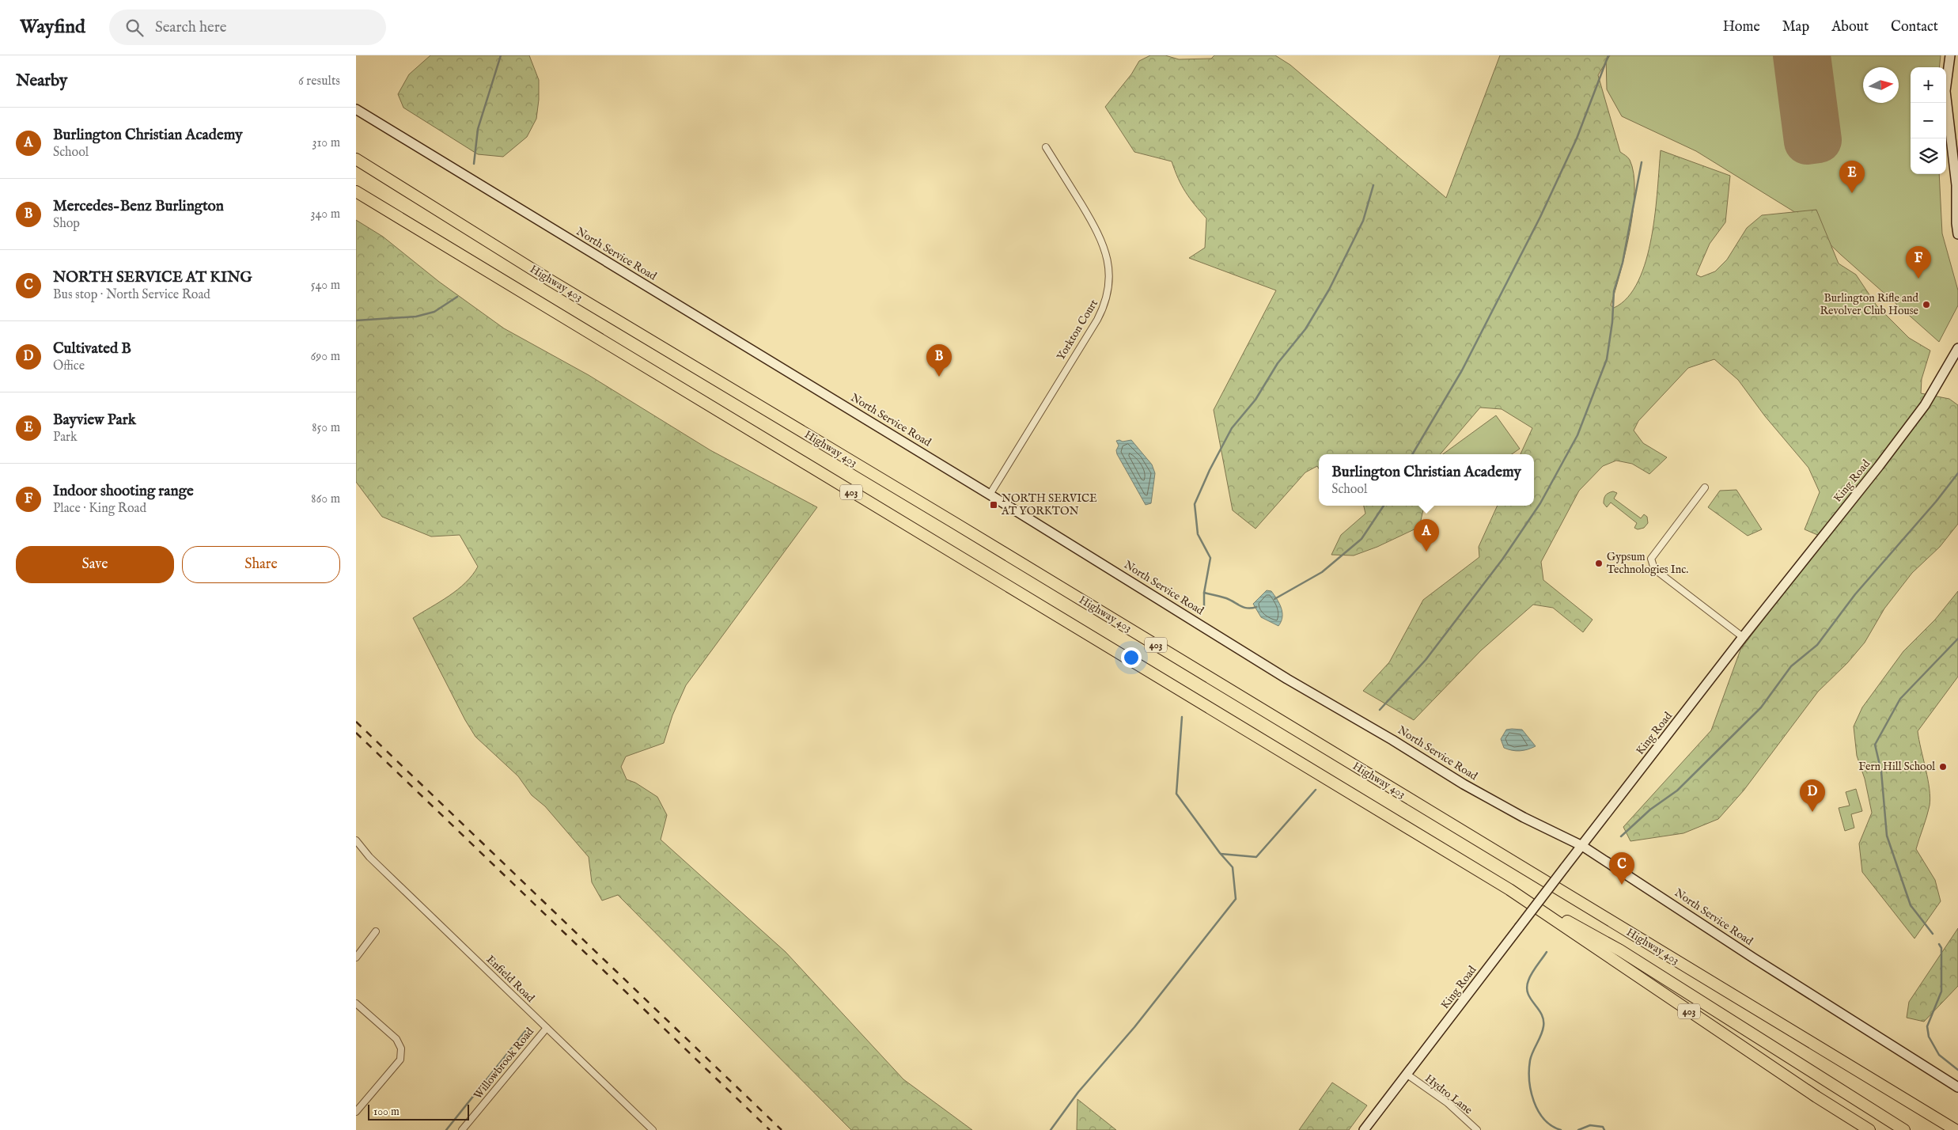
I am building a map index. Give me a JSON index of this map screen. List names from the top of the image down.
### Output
{
  "streets": {
    "highway": ["Highway 403", "403"],
    "street": [
      "North Service Road",
      "Yorkton Court",
      "King Road",
      "Enfield Road",
      "Willowbrook Road",
      "Hydro Lane"
    ]
  },
  "crossings": [
    ["North Service Road", "Yorkton Court"],
    ["North Service Road", "King Road"],
    ["King Road", "Hydro Lane"],
    ["Enfield Road", "Willowbrook Road"]
  ],
  "places": {
    "other": ["Burlington Rifle and Revolver Club House", "Gypsum Technologies Inc.", "Fern Hill School"],
    "transit": ["NORTH SERVICE AT YORKTON"]
  },
  "scale_bar": "100 m",
  "north": "right",
  "page": {
    "header": "Wayfind",
    "search": "Search here",
    "nav": [
      "Home",
      "Map",
      "About",
      "Contact"
    ],
    "heading": ["Nearby", "6 results"],
    "map_buttons": ["+", "−"],
    "list": [
      {
        "mark": "A",
        "name": "Burlington Christian Academy",
        "note": "School",
        "value": "310 m"
      },
      {
        "mark": "B",
        "name": "Mercedes-Benz Burlington",
        "note": "Shop",
        "value": "340 m"
      },
      {
        "mark": "C",
        "name": "NORTH SERVICE AT KING",
        "note": "Bus stop · North Service Road",
        "value": "540 m"
      },
      {
        "mark": "D",
        "name": "Cultivated B",
        "note": "Office",
        "value": "690 m"
      },
      {
        "mark": "E",
        "name": "Bayview Park",
        "note": "Park",
        "value": "850 m"
      },
      {
        "mark": "F",
        "name": "Indoor shooting range",
        "note": "Place · King Road",
        "value": "860 m"
      }
    ],
    "pins": [
      "E",
      "F",
      "B",
      "A",
      "D",
      "C"
    ],
    "popup": ["Burlington Christian Academy", "School"],
    "buttons": ["Save", "Share"],
    "scale": "100 m"
  }
}
